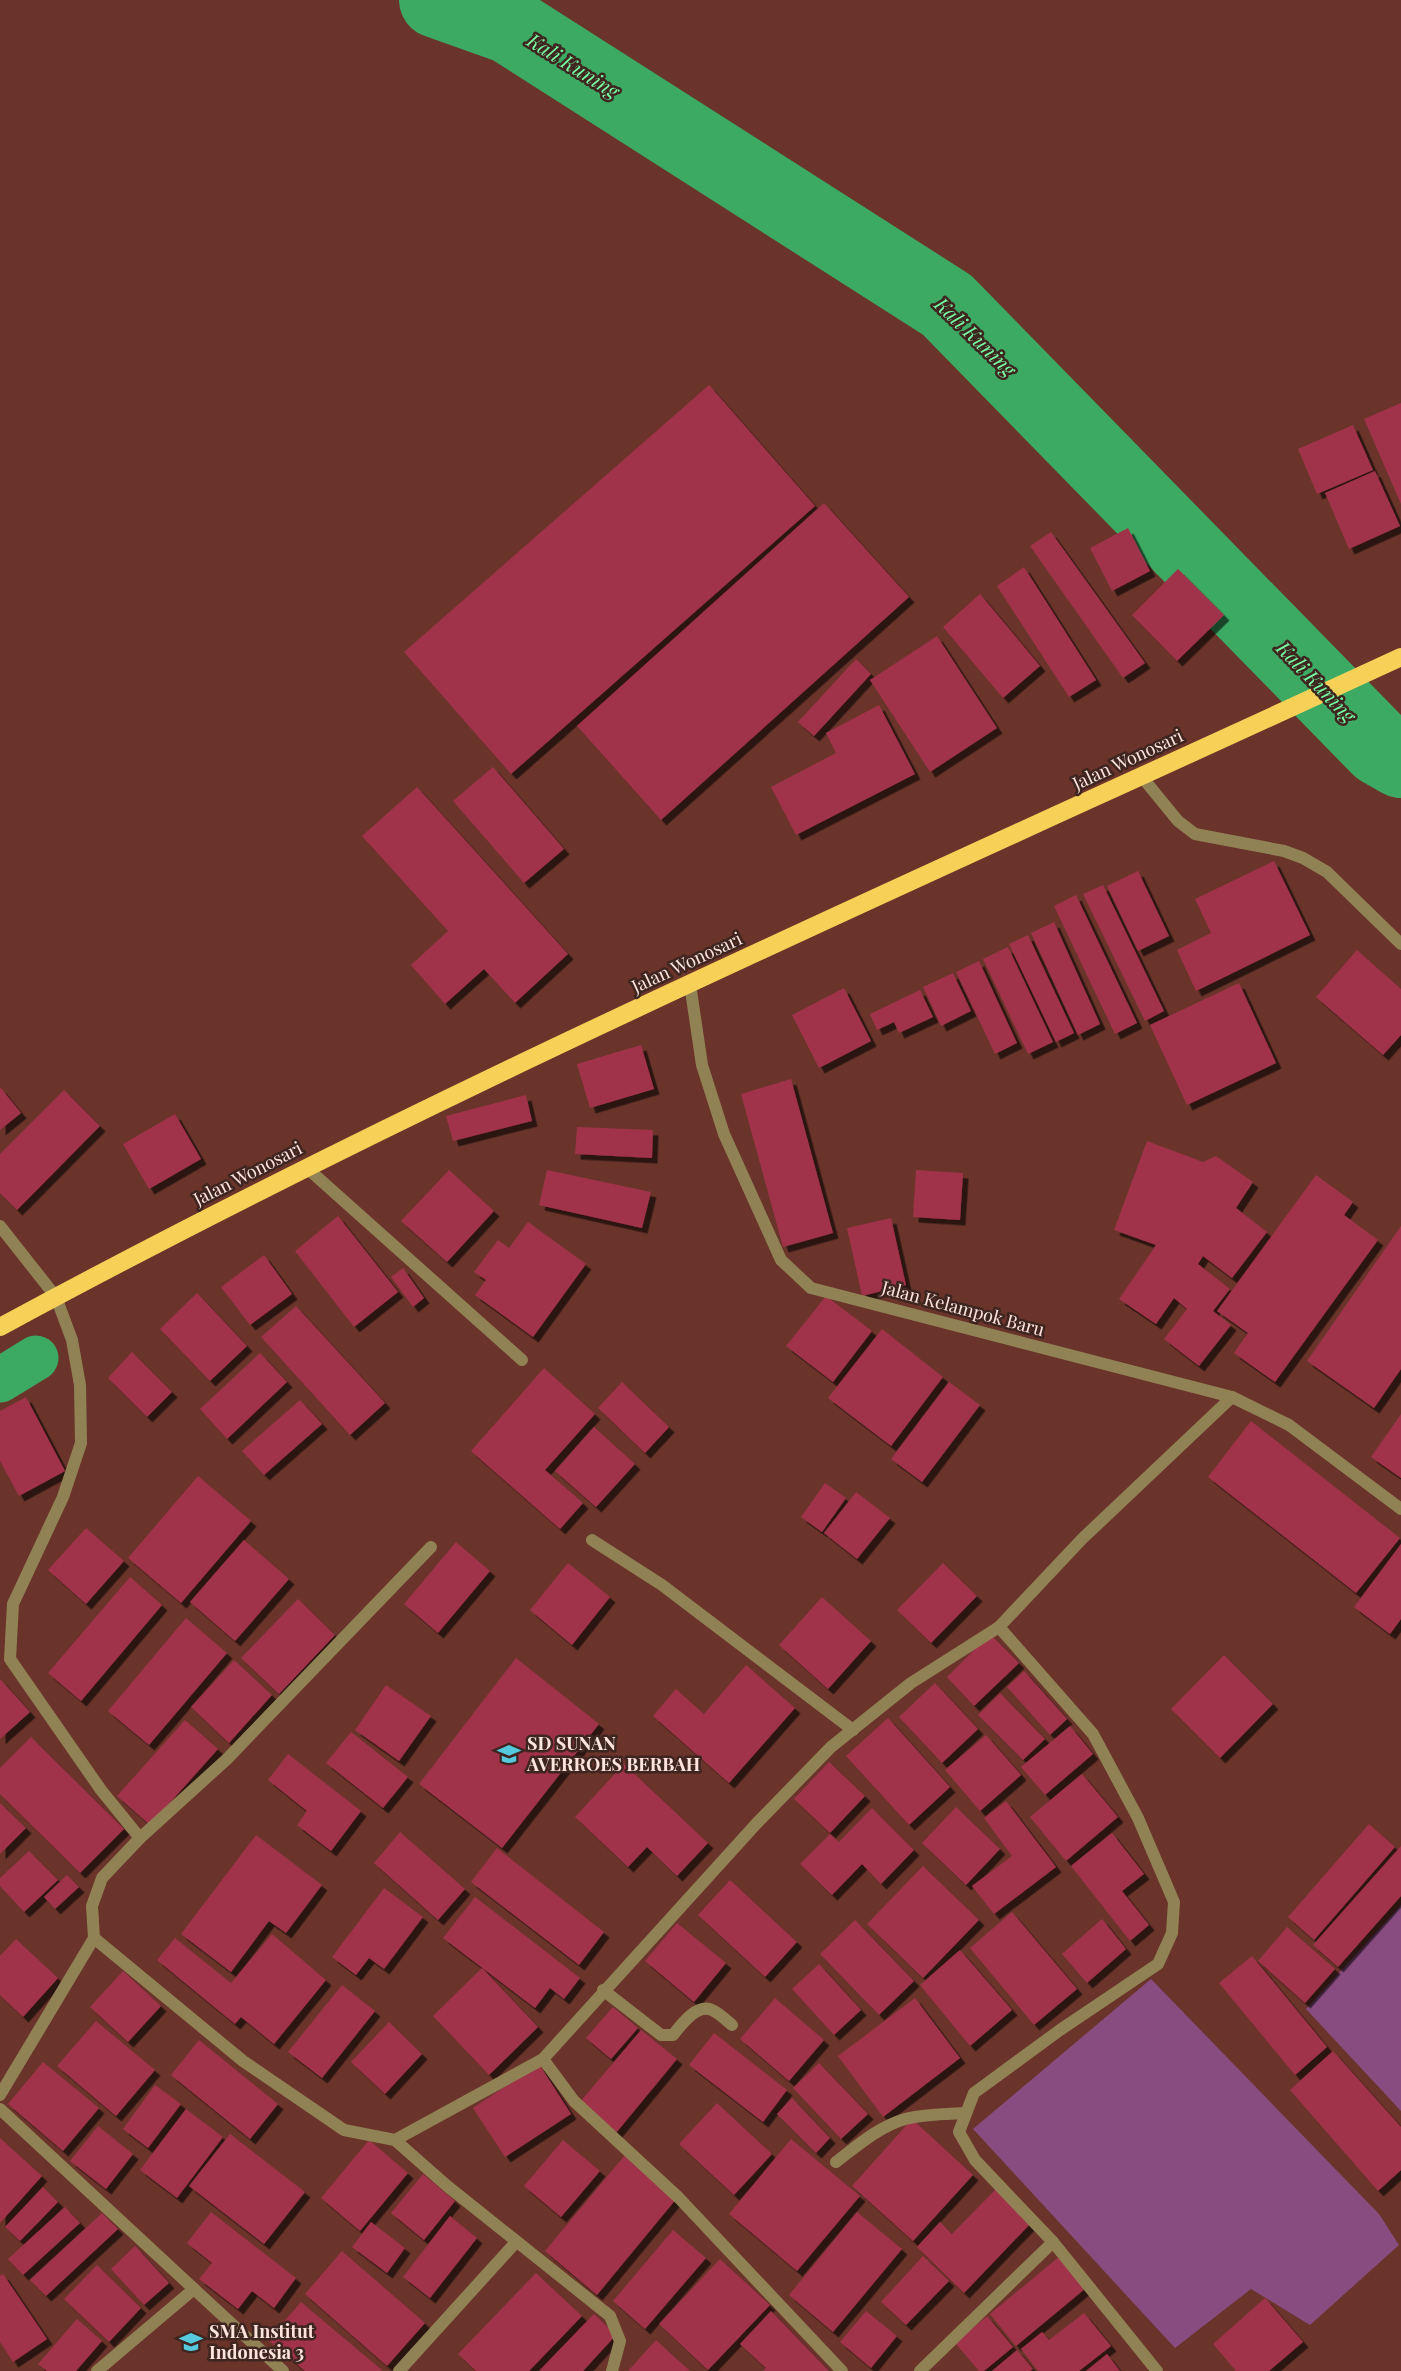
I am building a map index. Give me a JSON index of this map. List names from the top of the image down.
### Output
{
  "streets": {
    "highway": ["Jalan Wonosari"],
    "street": ["Jalan Kelampok Baru"]
  },
  "crossings": [
    ["Jalan Wonosari", "Jalan Kelampok Baru"]
  ],
  "water": ["Kali Kuning"],
  "places": {
    "school or university": ["SD SUNAN AVERROES BERBAH", "SMA Institut Indonesia 3"]
  }
}
